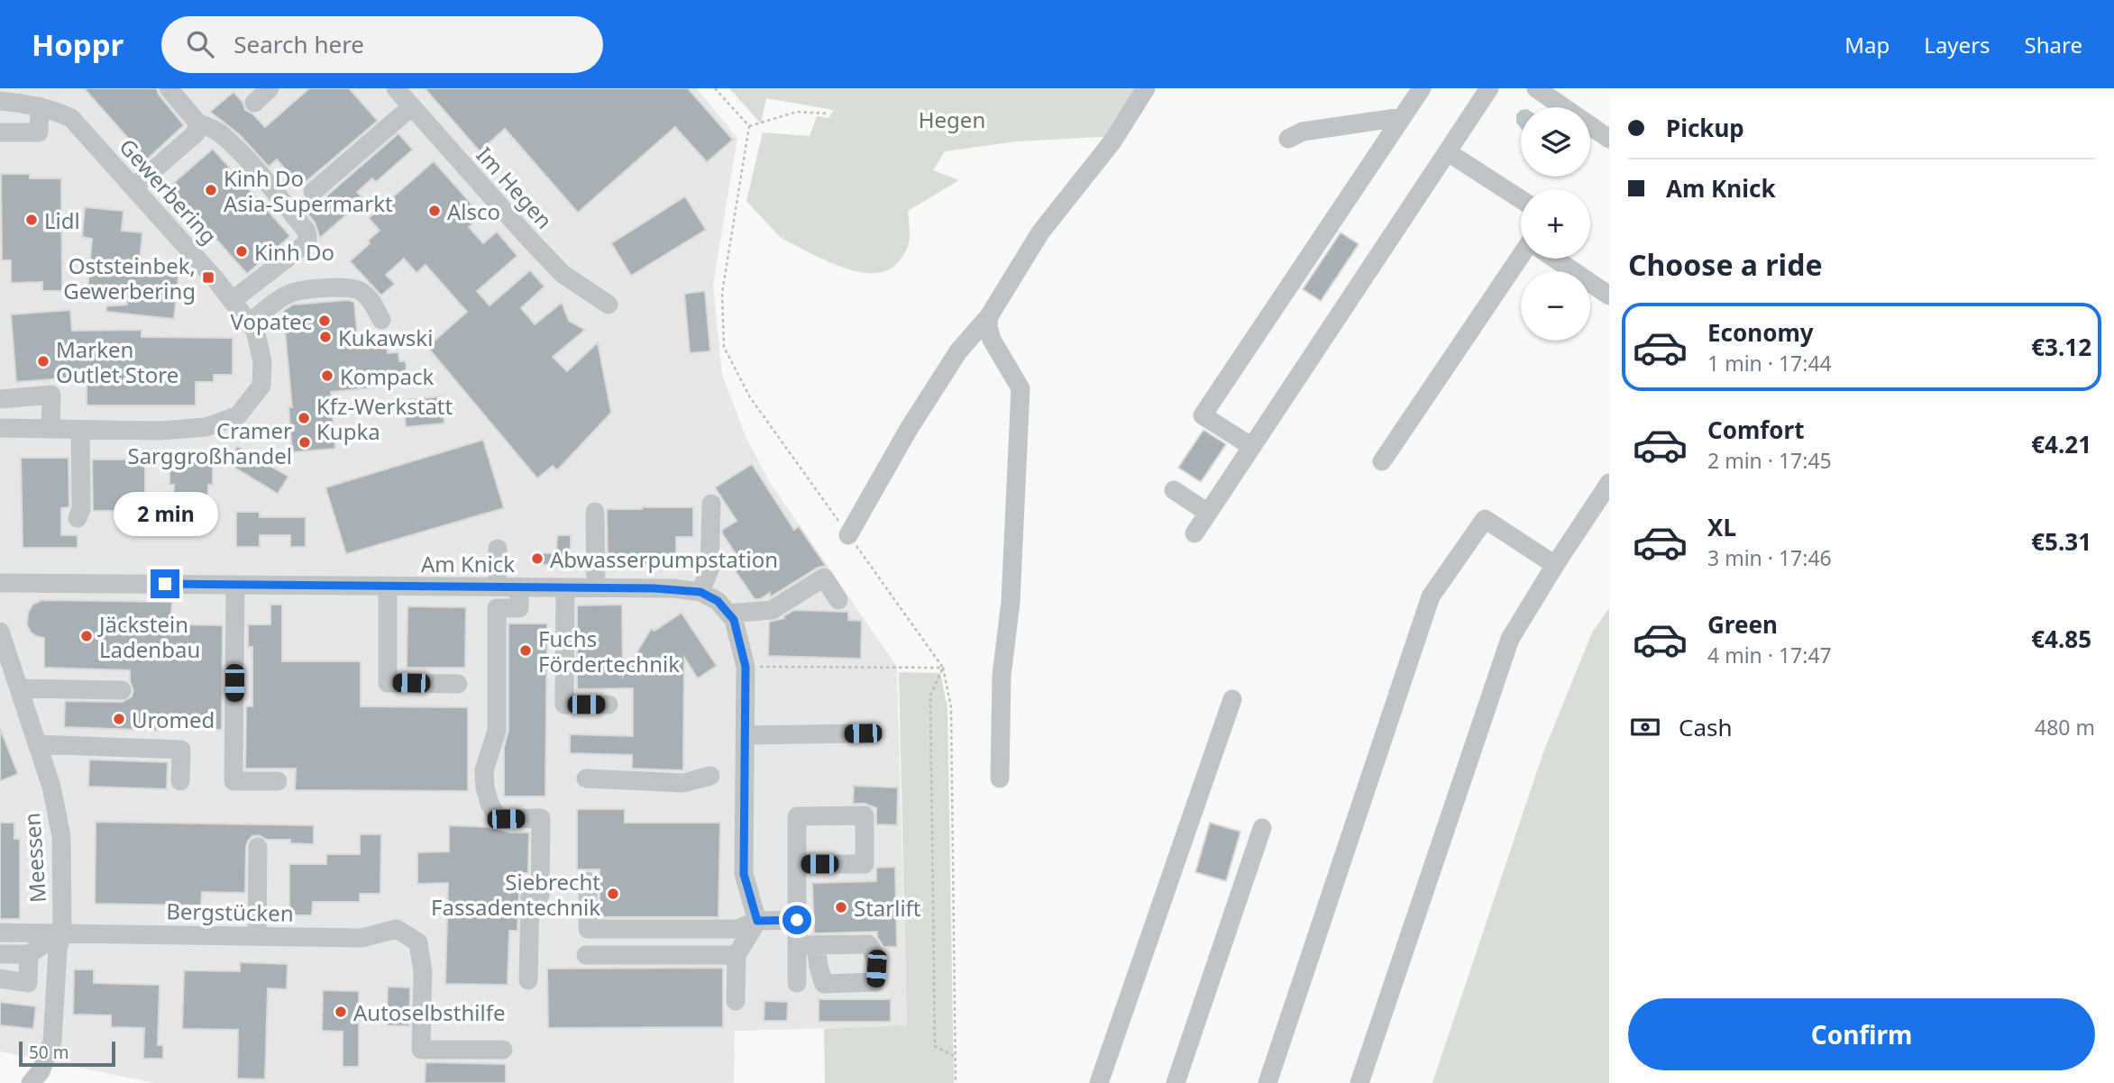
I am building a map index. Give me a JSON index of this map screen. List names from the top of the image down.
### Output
{
  "streets": {
    "street": [
      "Im Hegen",
      "Gewerbering",
      "Am Knick",
      "Meessen",
      "Bergstücken"
    ]
  },
  "crossings": [
    ["Meessen", "Bergstücken"]
  ],
  "parks": ["Hegen"],
  "places": {
    "other": [
      "Kinh Do Asia-Supermarkt",
      "Alsco",
      "Lidl",
      "Kinh Do",
      "Vopatec",
      "Kukawski",
      "Marken Outlet Store",
      "Kompack",
      "Kfz-Werkstatt Kupka",
      "Cramer Sarggroßhandel",
      "Abwasserpumpstation",
      "Jäckstein Ladenbau",
      "Fuchs Fördertechnik",
      "Uromed",
      "Siebrecht Fassadentechnik",
      "Starlift",
      "Autoselbsthilfe"
    ],
    "transit": ["Oststeinbek, Gewerbering"]
  },
  "scale_bar": "50 m",
  "page": {
    "header": "Hoppr",
    "search": "Search here",
    "nav": ["Map", "Layers", "Share"],
    "banner": ["Pickup", "Am Knick"],
    "map_buttons": ["+", "−"],
    "heading": "Choose a ride",
    "list": [
      {
        "name": "Economy",
        "note": "1 min · 17:44",
        "value": "€3.12"
      },
      {
        "name": "Comfort",
        "note": "2 min · 17:45",
        "value": "€4.21"
      },
      {
        "name": "XL",
        "note": "3 min · 17:46",
        "value": "€5.31"
      },
      {
        "name": "Green",
        "note": "4 min · 17:47",
        "value": "€4.85"
      }
    ],
    "bubble": "2 min",
    "pay": ["Cash", "480 m"],
    "buttons": "Confirm",
    "scale": "50 m"
  }
}
